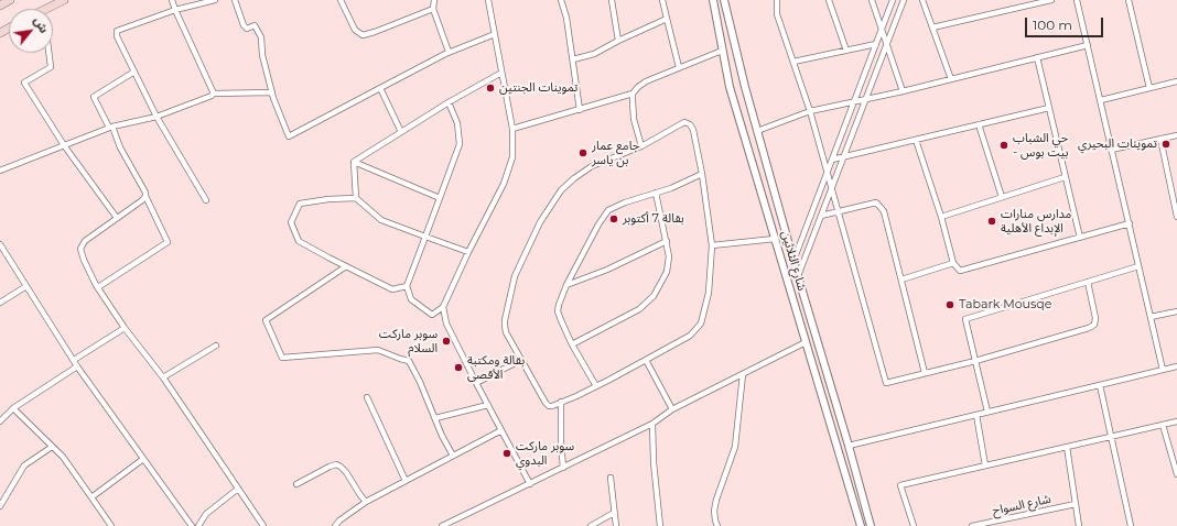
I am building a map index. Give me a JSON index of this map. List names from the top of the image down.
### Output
{
  "streets": {
    "street": ["شارع الثلاثين", "شارع السواح"]
  },
  "places": [
    "تموينات الجنتين",
    "تموينات البحيري",
    "حي الشباب - بيت بوس",
    "جامع عمار بن ياسر",
    "بقالة 7 أكتوبر",
    "مدارس منارات الإبداع الأهلية",
    "Tabark Mousqe",
    "سوبر ماركت السلام",
    "بقالة ومكتبة الأقصى",
    "سوبر ماركت البدوي"
  ],
  "scale_bar": "100 m",
  "north": "top right"
}
